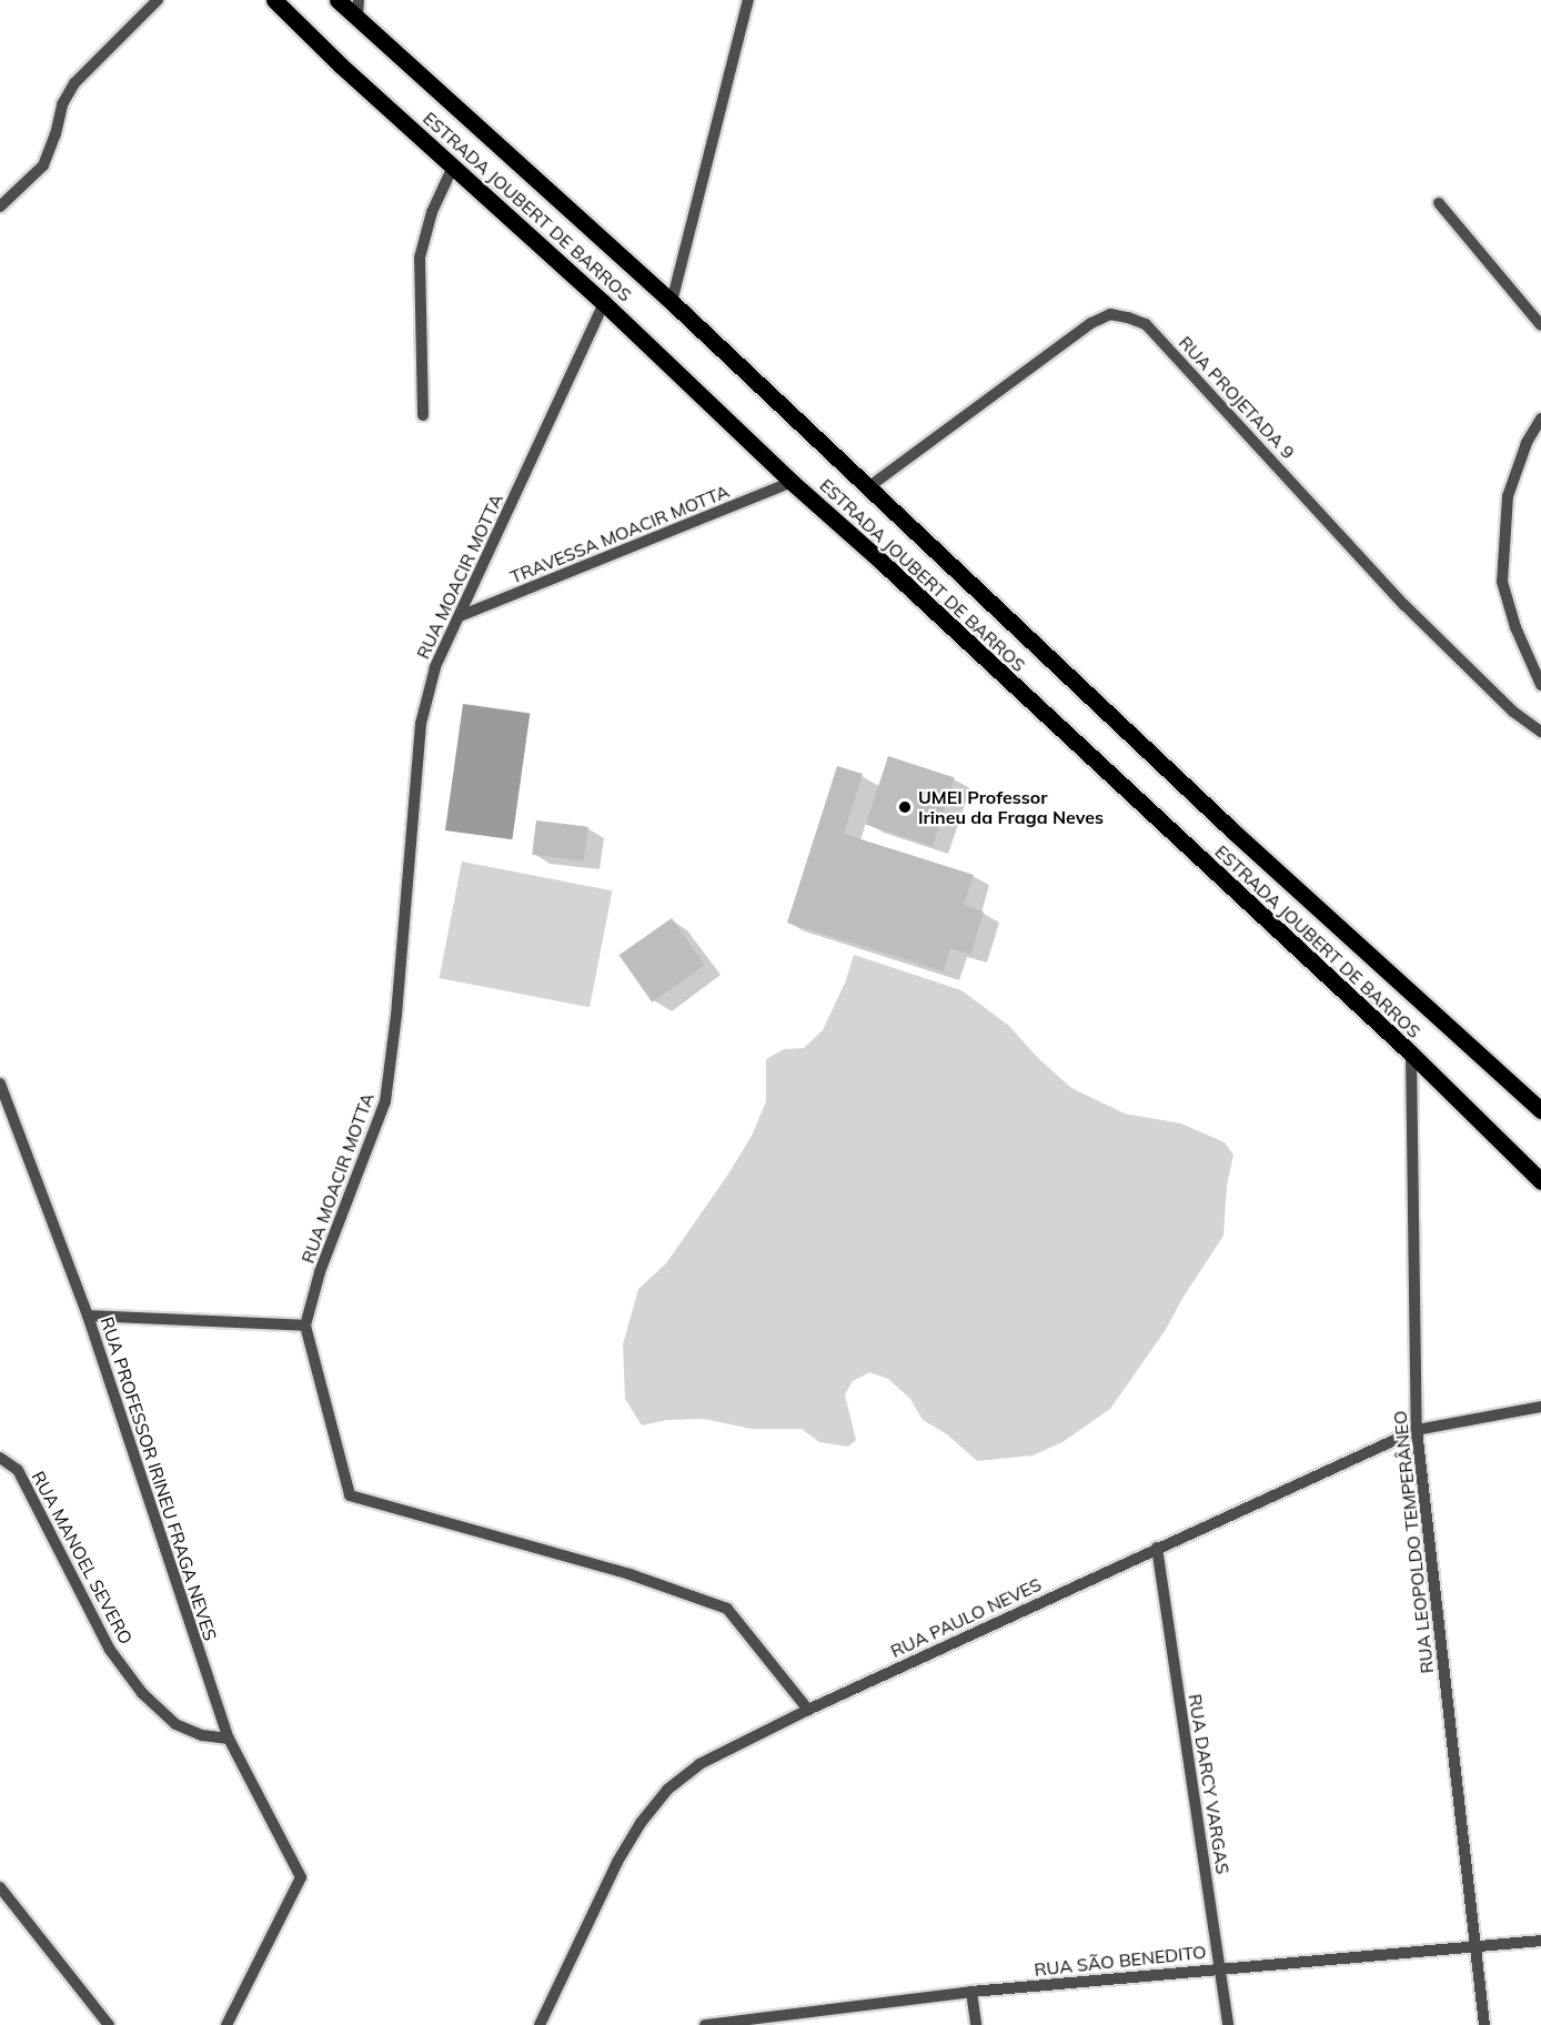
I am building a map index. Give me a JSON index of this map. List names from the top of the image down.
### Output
{
  "streets": {
    "main road": ["ESTRADA JOUBERT DE BARROS"],
    "street": [
      "RUA PROJETADA 9",
      "TRAVESSA MOACIR MOTTA",
      "RUA MOACIR MOTTA",
      "RUA PROFESSOR IRINEU FRAGA NEVES",
      "RUA LEOPOLDO TEMPERÂNEO",
      "RUA MANOEL SEVERO",
      "RUA PAULO NEVES",
      "RUA DARCY VARGAS",
      "RUA SÃO BENEDITO"
    ]
  },
  "crossings": [
    ["ESTRADA JOUBERT DE BARROS", "RUA PROJETADA 9"],
    ["ESTRADA JOUBERT DE BARROS", "TRAVESSA MOACIR MOTTA"],
    ["ESTRADA JOUBERT DE BARROS", "RUA MOACIR MOTTA"],
    ["ESTRADA JOUBERT DE BARROS", "RUA LEOPOLDO TEMPERÂNEO"],
    ["TRAVESSA MOACIR MOTTA", "RUA MOACIR MOTTA"],
    ["RUA MOACIR MOTTA", "RUA PAULO NEVES"],
    ["RUA PROFESSOR IRINEU FRAGA NEVES", "RUA MANOEL SEVERO"],
    ["RUA LEOPOLDO TEMPERÂNEO", "RUA PAULO NEVES"],
    ["RUA LEOPOLDO TEMPERÂNEO", "RUA SÃO BENEDITO"],
    ["RUA PAULO NEVES", "RUA DARCY VARGAS"],
    ["RUA DARCY VARGAS", "RUA SÃO BENEDITO"]
  ],
  "places": ["UMEI Professor Irineu da Fraga Neves"]
}
